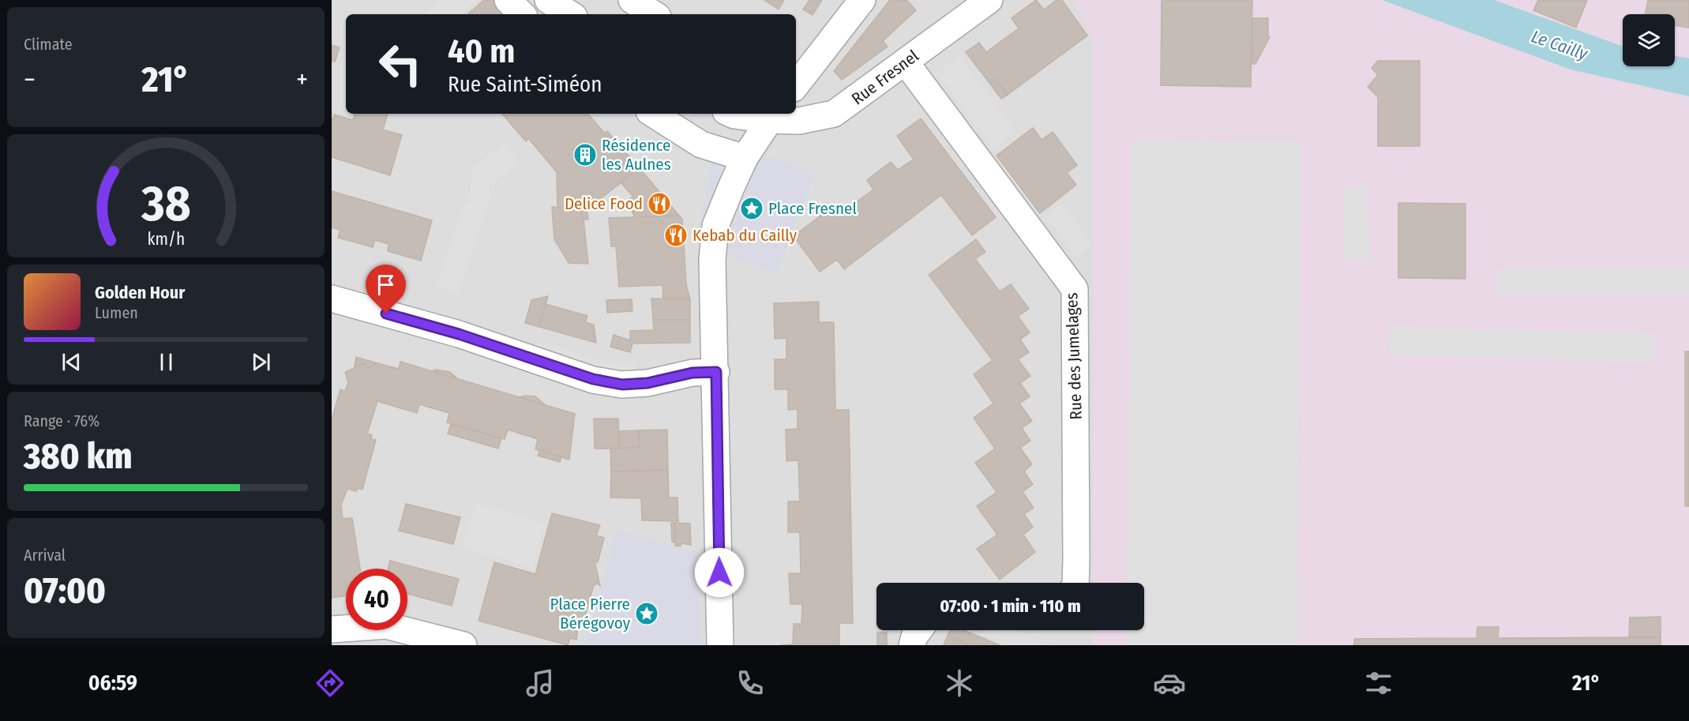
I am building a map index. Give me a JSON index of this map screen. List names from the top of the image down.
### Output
{
  "streets": {
    "street": ["Rue Fresnel", "Rue des Jumelages"]
  },
  "crossings": [
    ["Rue Fresnel", "Rue des Jumelages"]
  ],
  "water": ["Le Cailly"],
  "places": {
    "building": ["Résidence les Aulnes"],
    "restaurant": ["Delice Food", "Kebab du Cailly"],
    "place": ["Place Fresnel", "Place Pierre Bérégovoy"]
  },
  "page": {
    "tile": [
      "Climate",
      ["Range · 76%", "380 km"],
      ["Arrival", "07:00"]
    ],
    "turn": ["40 m", "Rue Saint-Siméon"],
    "heat": ["−", "21°", "+"],
    "song": ["Golden Hour", "Lumen"],
    "limit": "40",
    "trip": "07:00 · 1 min · 110 m",
    "tabs": ["06:59", "21°"],
    "gauge": ["38", "km/h"]
  }
}
